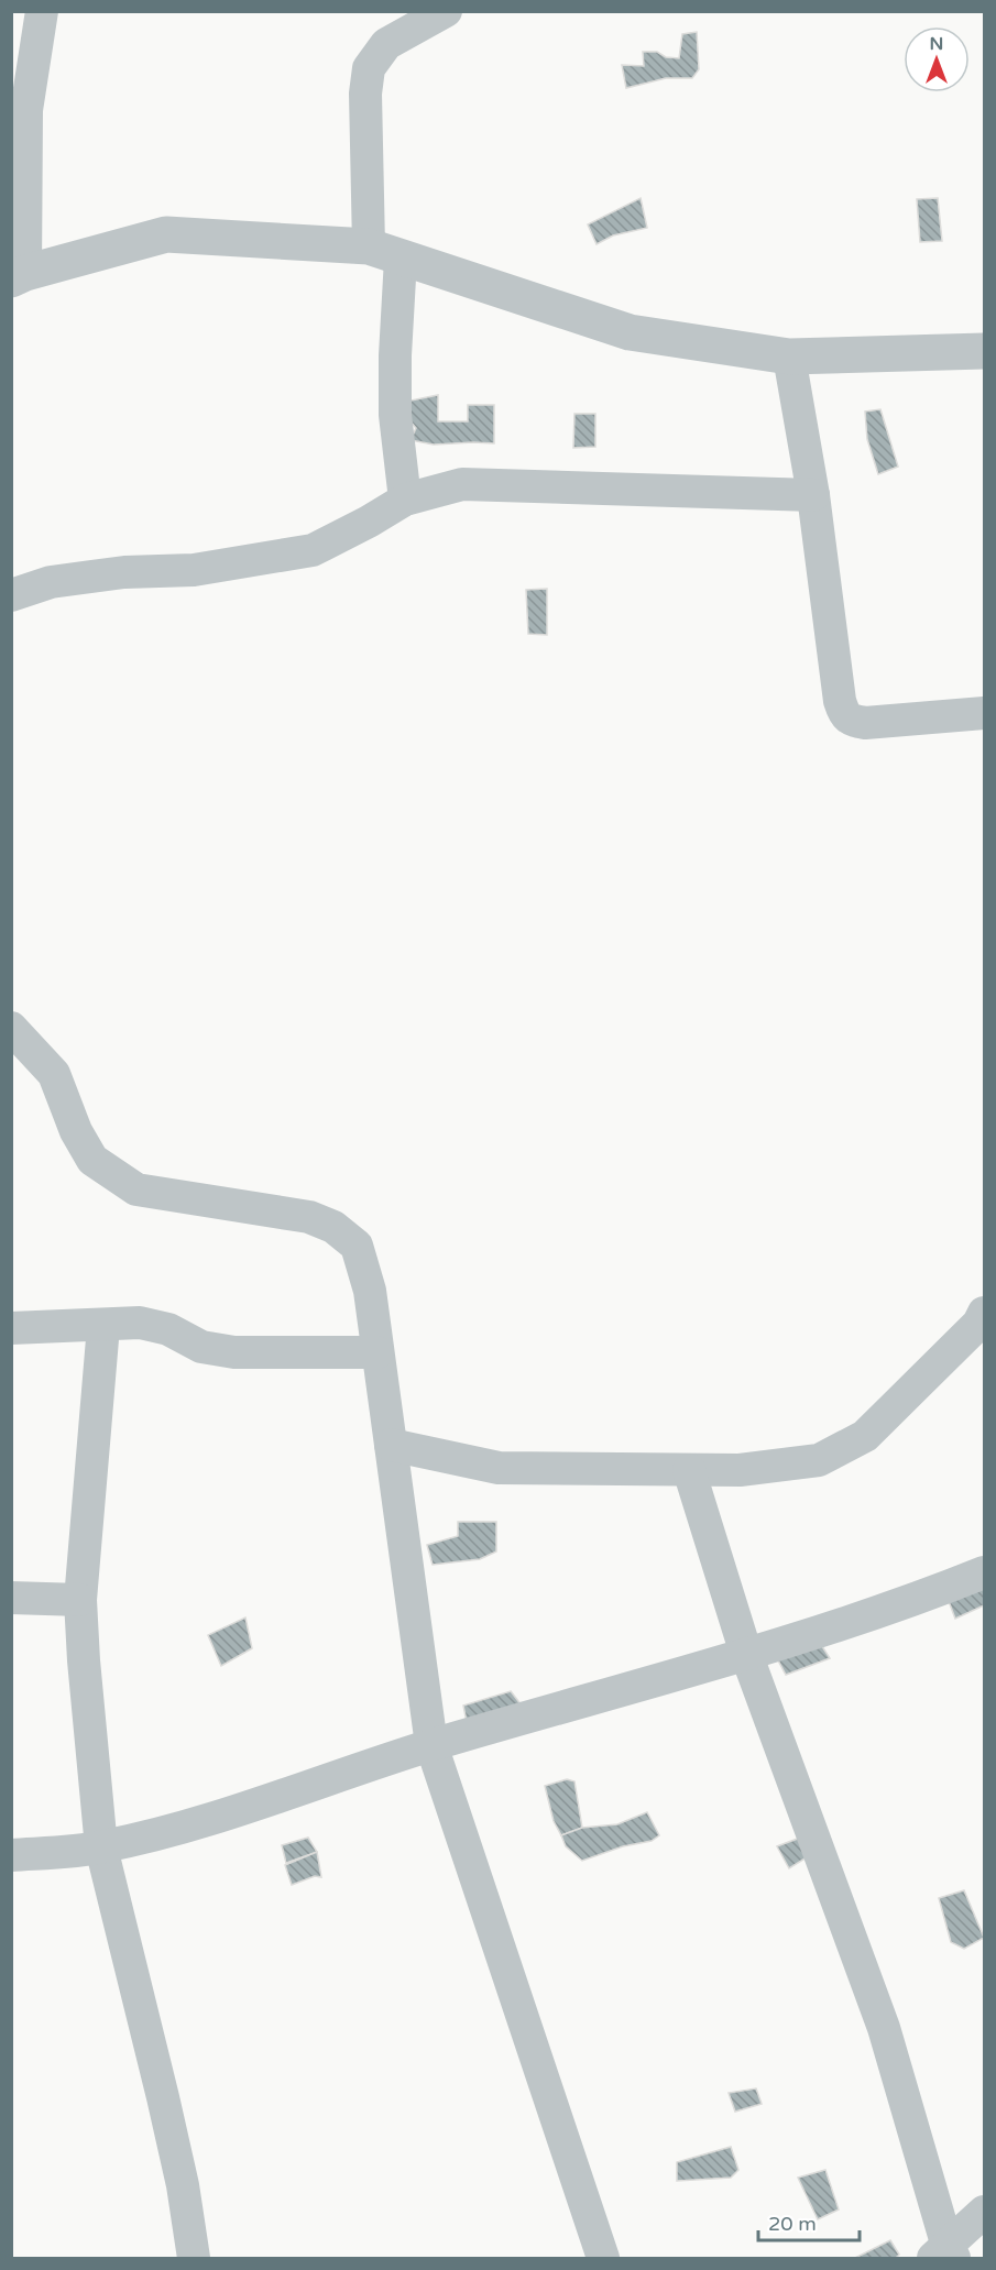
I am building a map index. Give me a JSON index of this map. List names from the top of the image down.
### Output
{
  "scale_bar": "20 m",
  "north": "top"
}
